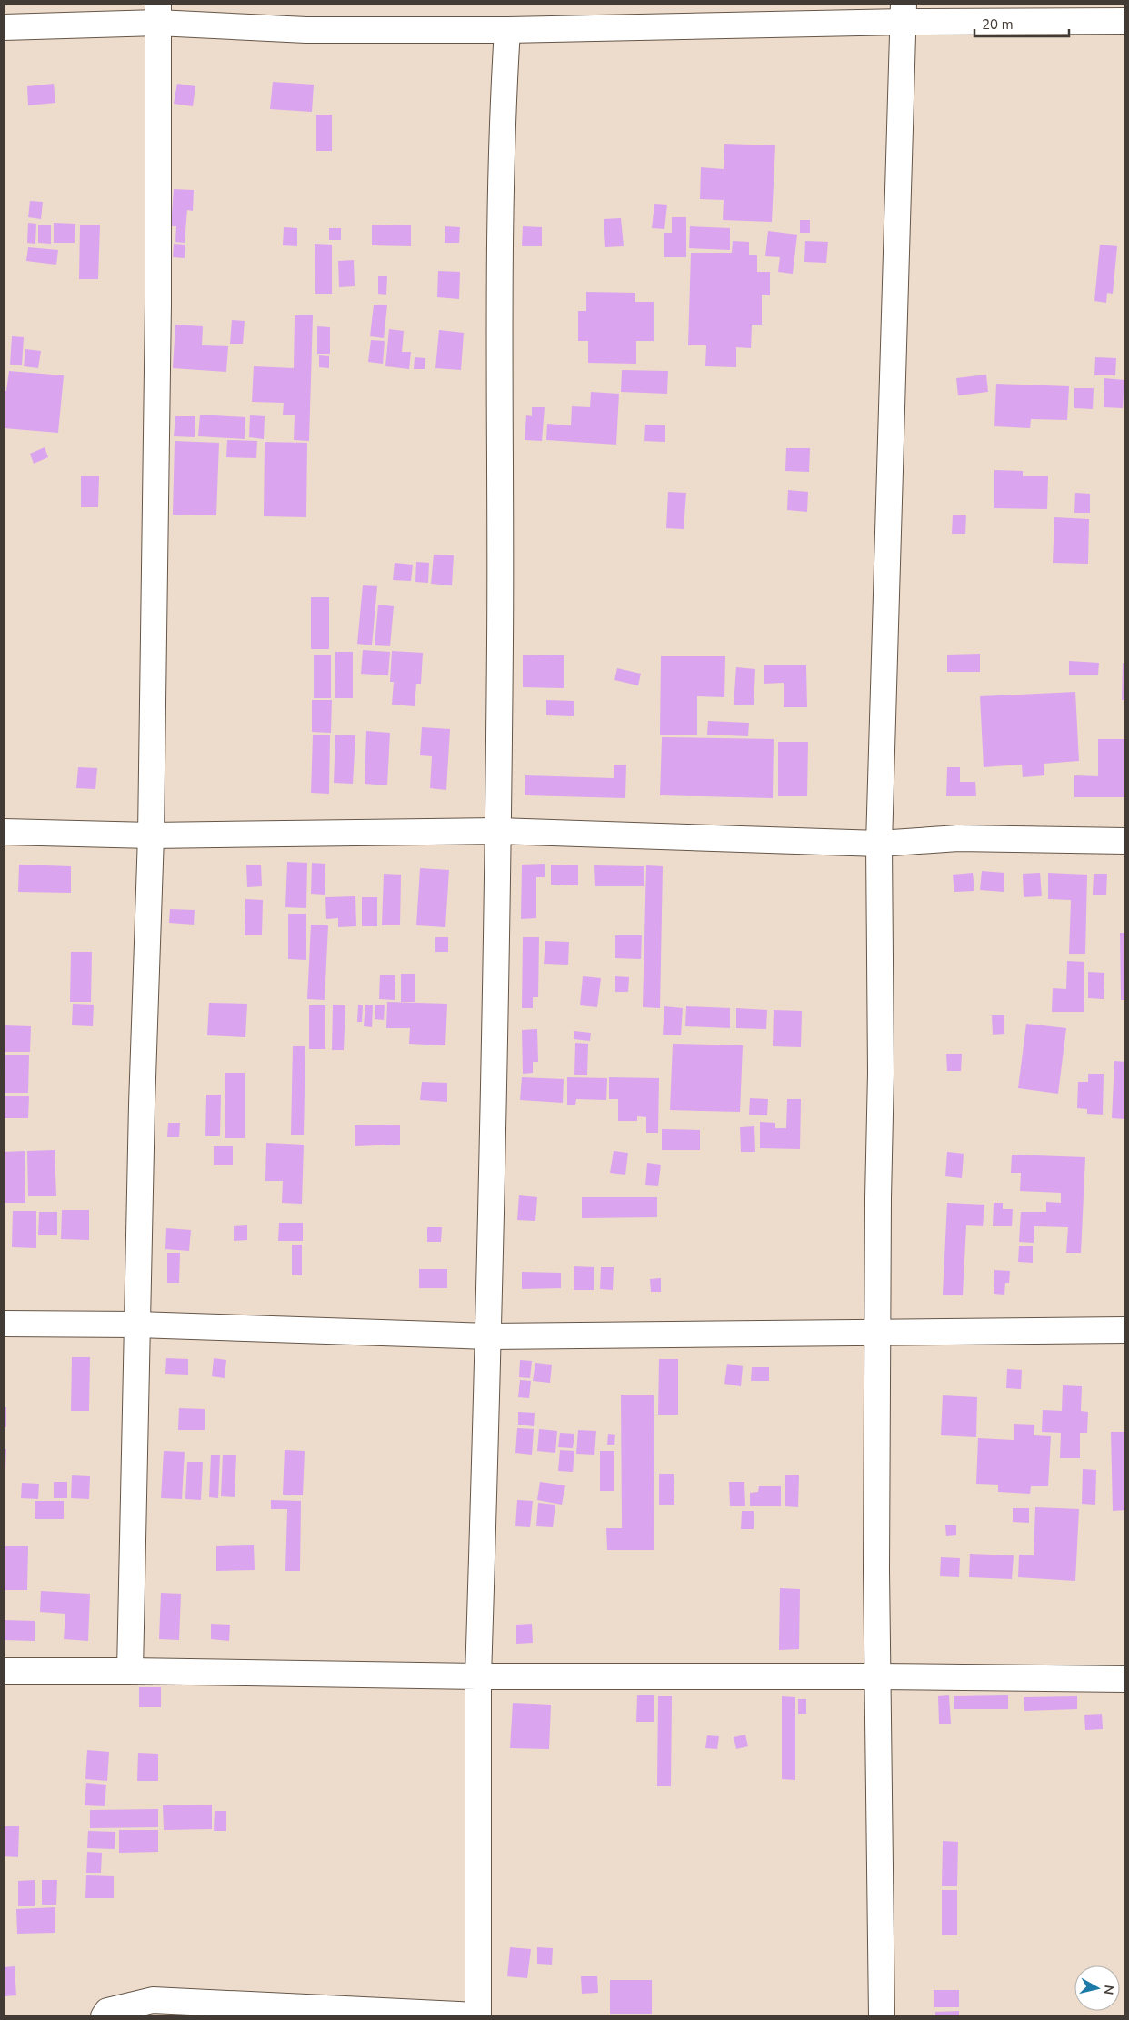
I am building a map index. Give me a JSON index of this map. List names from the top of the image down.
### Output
{
  "scale_bar": "20 m",
  "north": "right"
}
